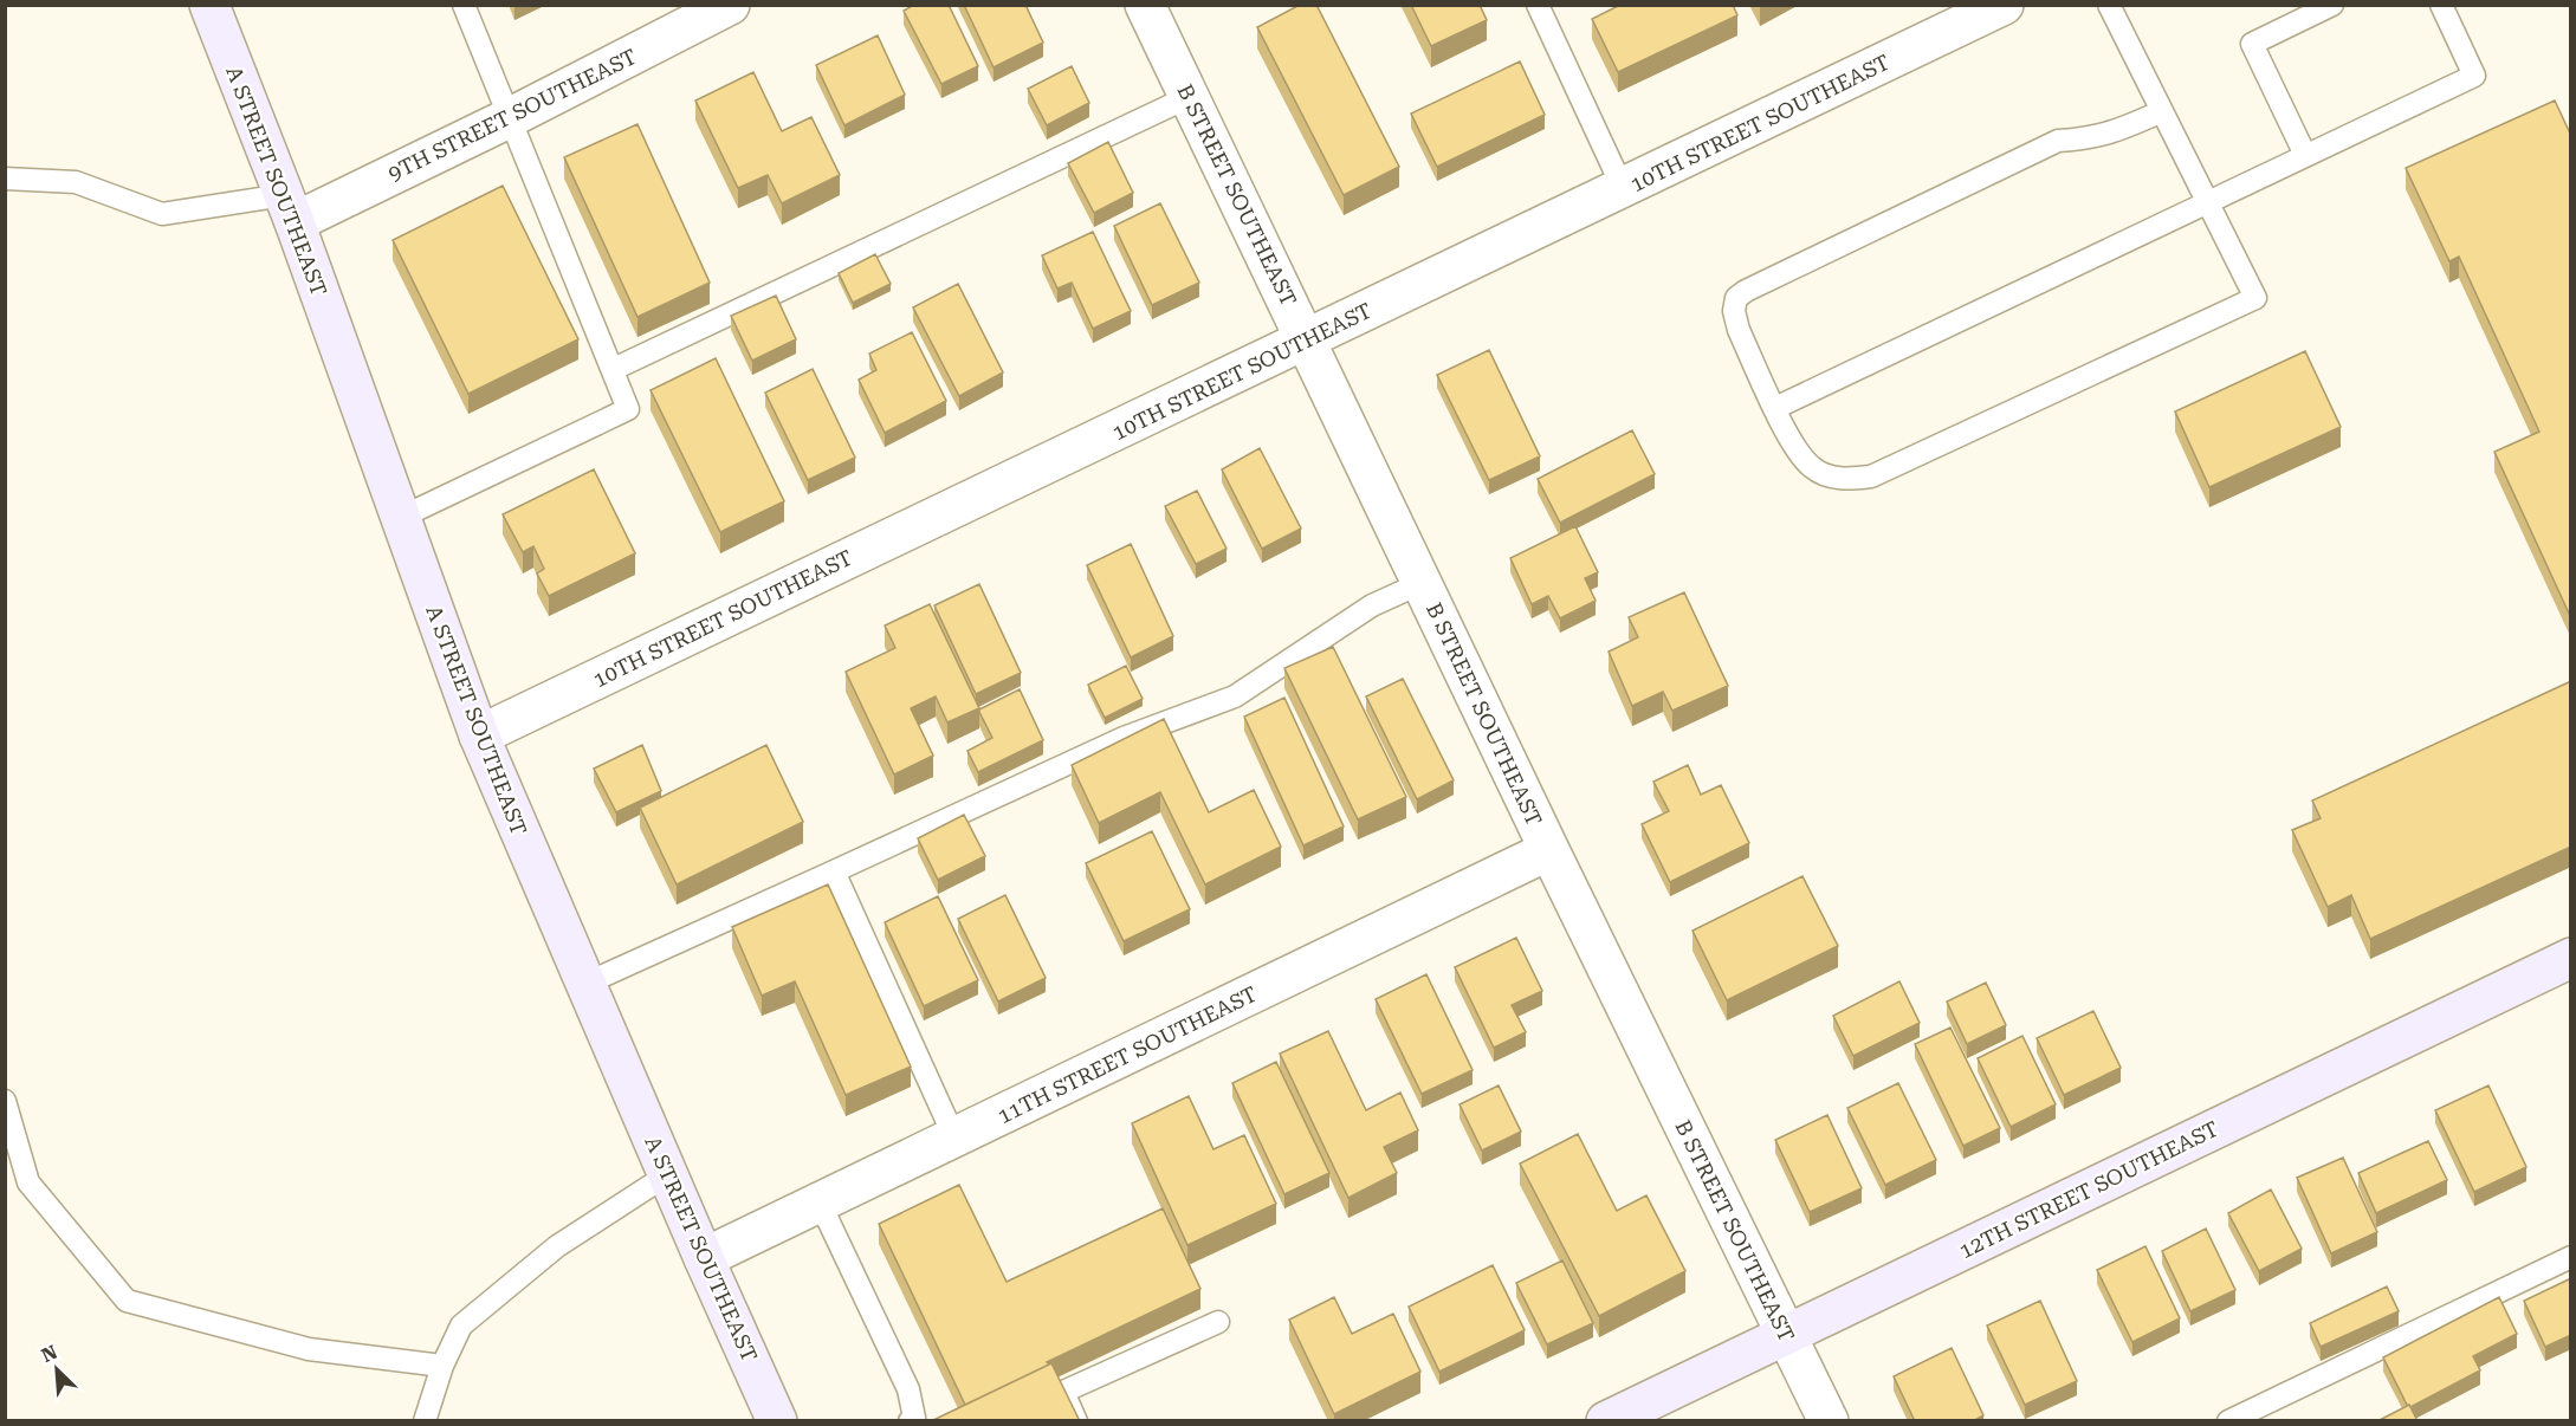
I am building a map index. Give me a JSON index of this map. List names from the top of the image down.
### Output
{
  "streets": {
    "main road": ["A STREET SOUTHEAST", "12TH STREET SOUTHEAST"],
    "street": [
      "9TH STREET SOUTHEAST",
      "10TH STREET SOUTHEAST",
      "B STREET SOUTHEAST",
      "11TH STREET SOUTHEAST"
    ]
  },
  "crossings": [
    ["9TH STREET SOUTHEAST", "A STREET SOUTHEAST"],
    ["10TH STREET SOUTHEAST", "A STREET SOUTHEAST"],
    ["10TH STREET SOUTHEAST", "B STREET SOUTHEAST"],
    ["A STREET SOUTHEAST", "11TH STREET SOUTHEAST"],
    ["B STREET SOUTHEAST", "11TH STREET SOUTHEAST"],
    ["B STREET SOUTHEAST", "12TH STREET SOUTHEAST"]
  ],
  "north": "top left"
}
